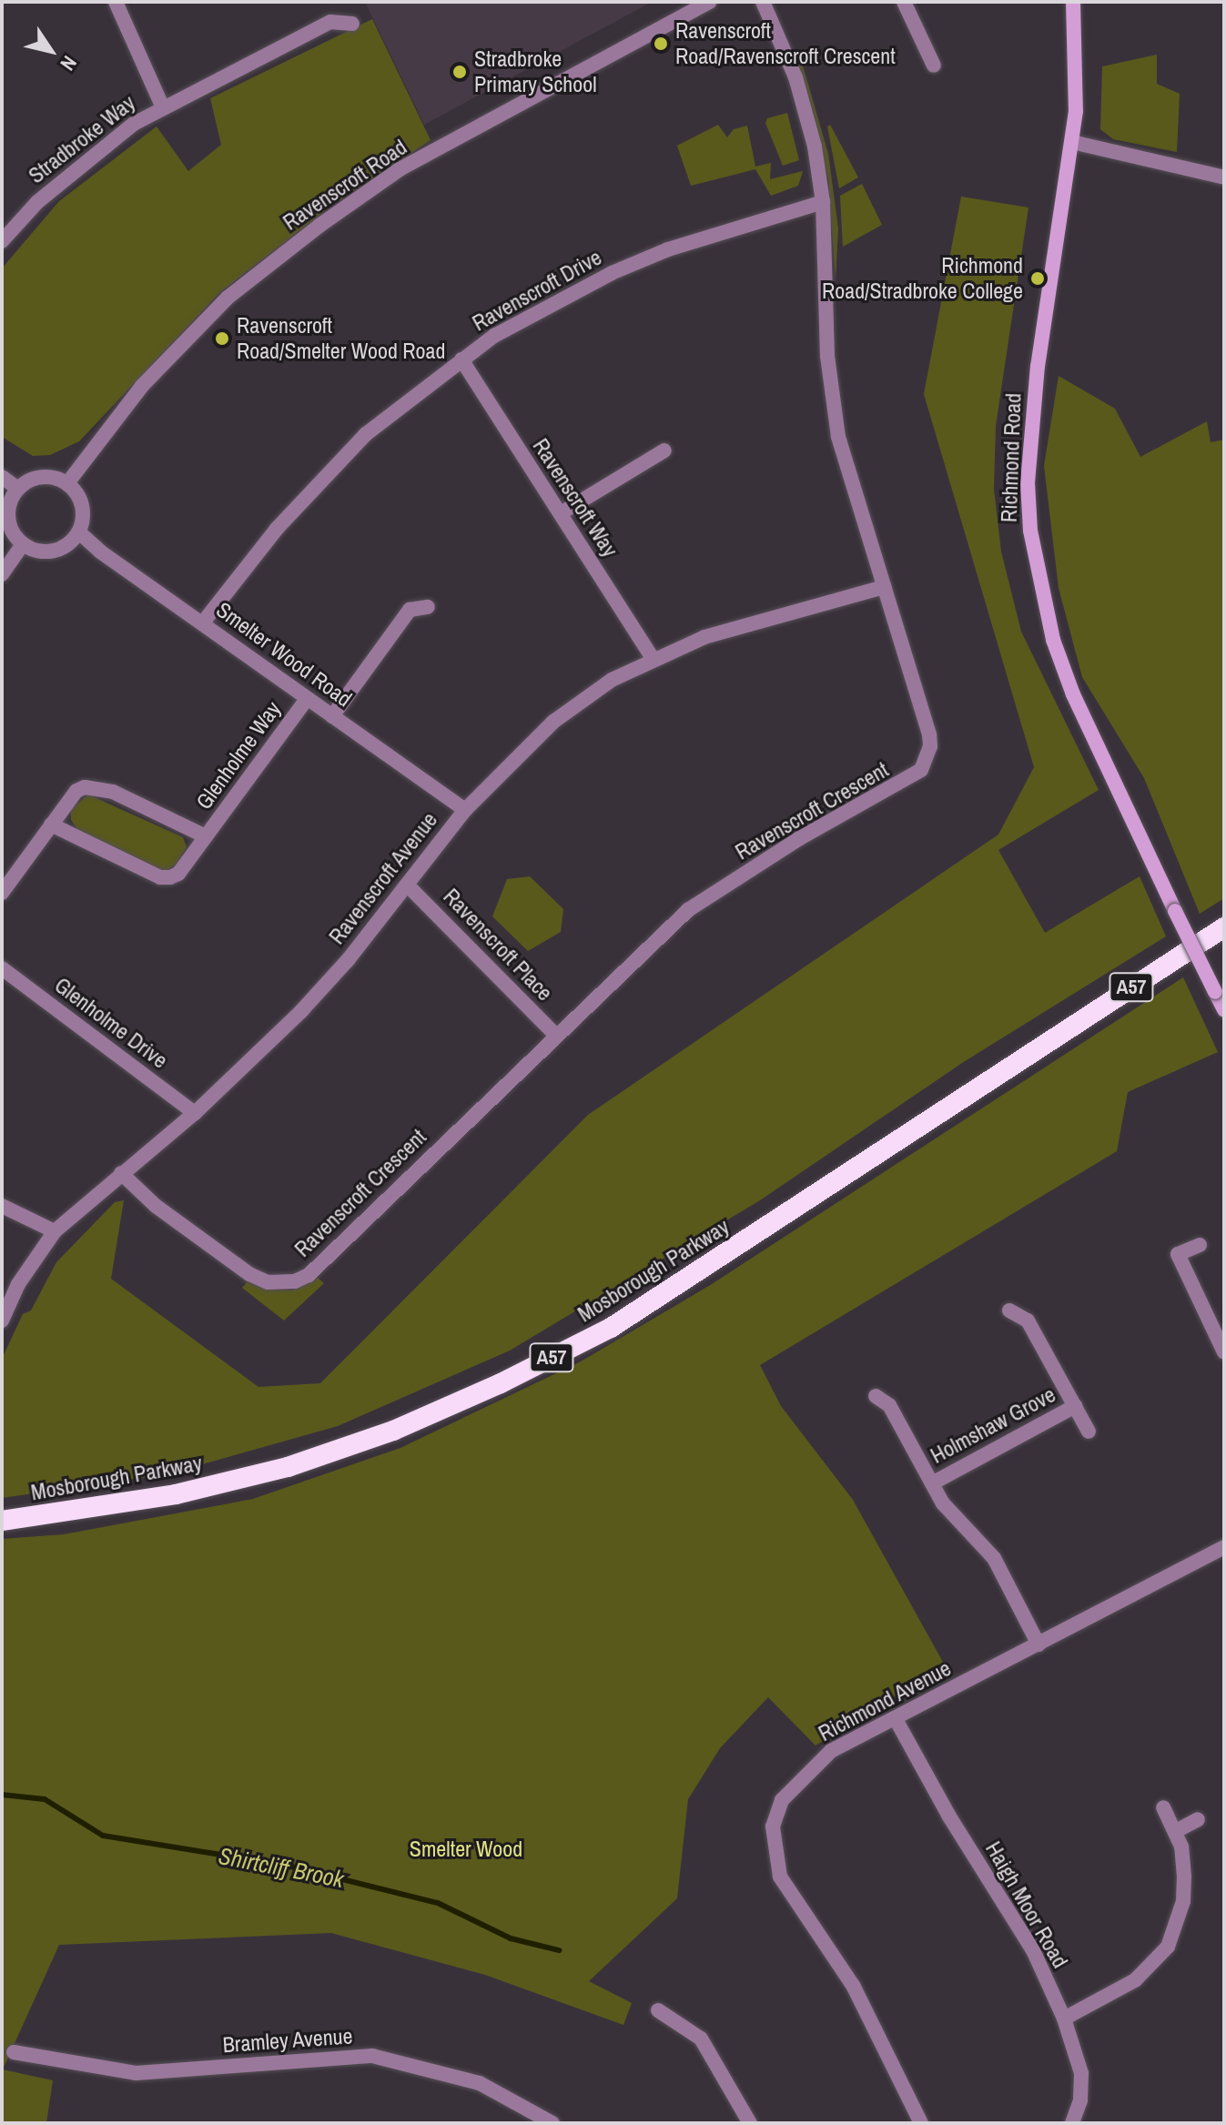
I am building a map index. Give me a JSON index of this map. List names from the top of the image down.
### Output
{
  "streets": {
    "highway": ["A57", "Mosborough Parkway"],
    "main road": ["Richmond Road"],
    "street": [
      "Stradbroke Way",
      "Ravenscroft Road",
      "Ravenscroft Drive",
      "Ravenscroft Way",
      "Smelter Wood Road",
      "Glenholme Way",
      "Ravenscroft Crescent",
      "Ravenscroft Avenue",
      "Ravenscroft Place",
      "Glenholme Drive",
      "Holmshaw Grove",
      "Richmond Avenue",
      "Haigh Moor Road",
      "Bramley Avenue"
    ]
  },
  "crossings": [
    ["Ravenscroft Road", "Smelter Wood Road"],
    ["Ravenscroft Drive", "Ravenscroft Way"],
    ["Ravenscroft Drive", "Smelter Wood Road"],
    ["Ravenscroft Drive", "Ravenscroft Crescent"],
    ["Ravenscroft Way", "Ravenscroft Avenue"],
    ["Smelter Wood Road", "Glenholme Way"],
    ["Smelter Wood Road", "Ravenscroft Avenue"],
    ["Ravenscroft Crescent", "Ravenscroft Avenue"],
    ["Ravenscroft Crescent", "Ravenscroft Place"],
    ["Ravenscroft Avenue", "Ravenscroft Place"],
    ["Ravenscroft Avenue", "Glenholme Drive"],
    ["Richmond Avenue", "Haigh Moor Road"]
  ],
  "water": ["Shirtcliff Brook"],
  "parks": ["Smelter Wood"],
  "places": [
    "Ravenscroft Road/Ravenscroft Crescent",
    "Stradbroke Primary School",
    "Richmond Road/Stradbroke College",
    "Ravenscroft Road/Smelter Wood Road"
  ],
  "north": "bottom right"
}
